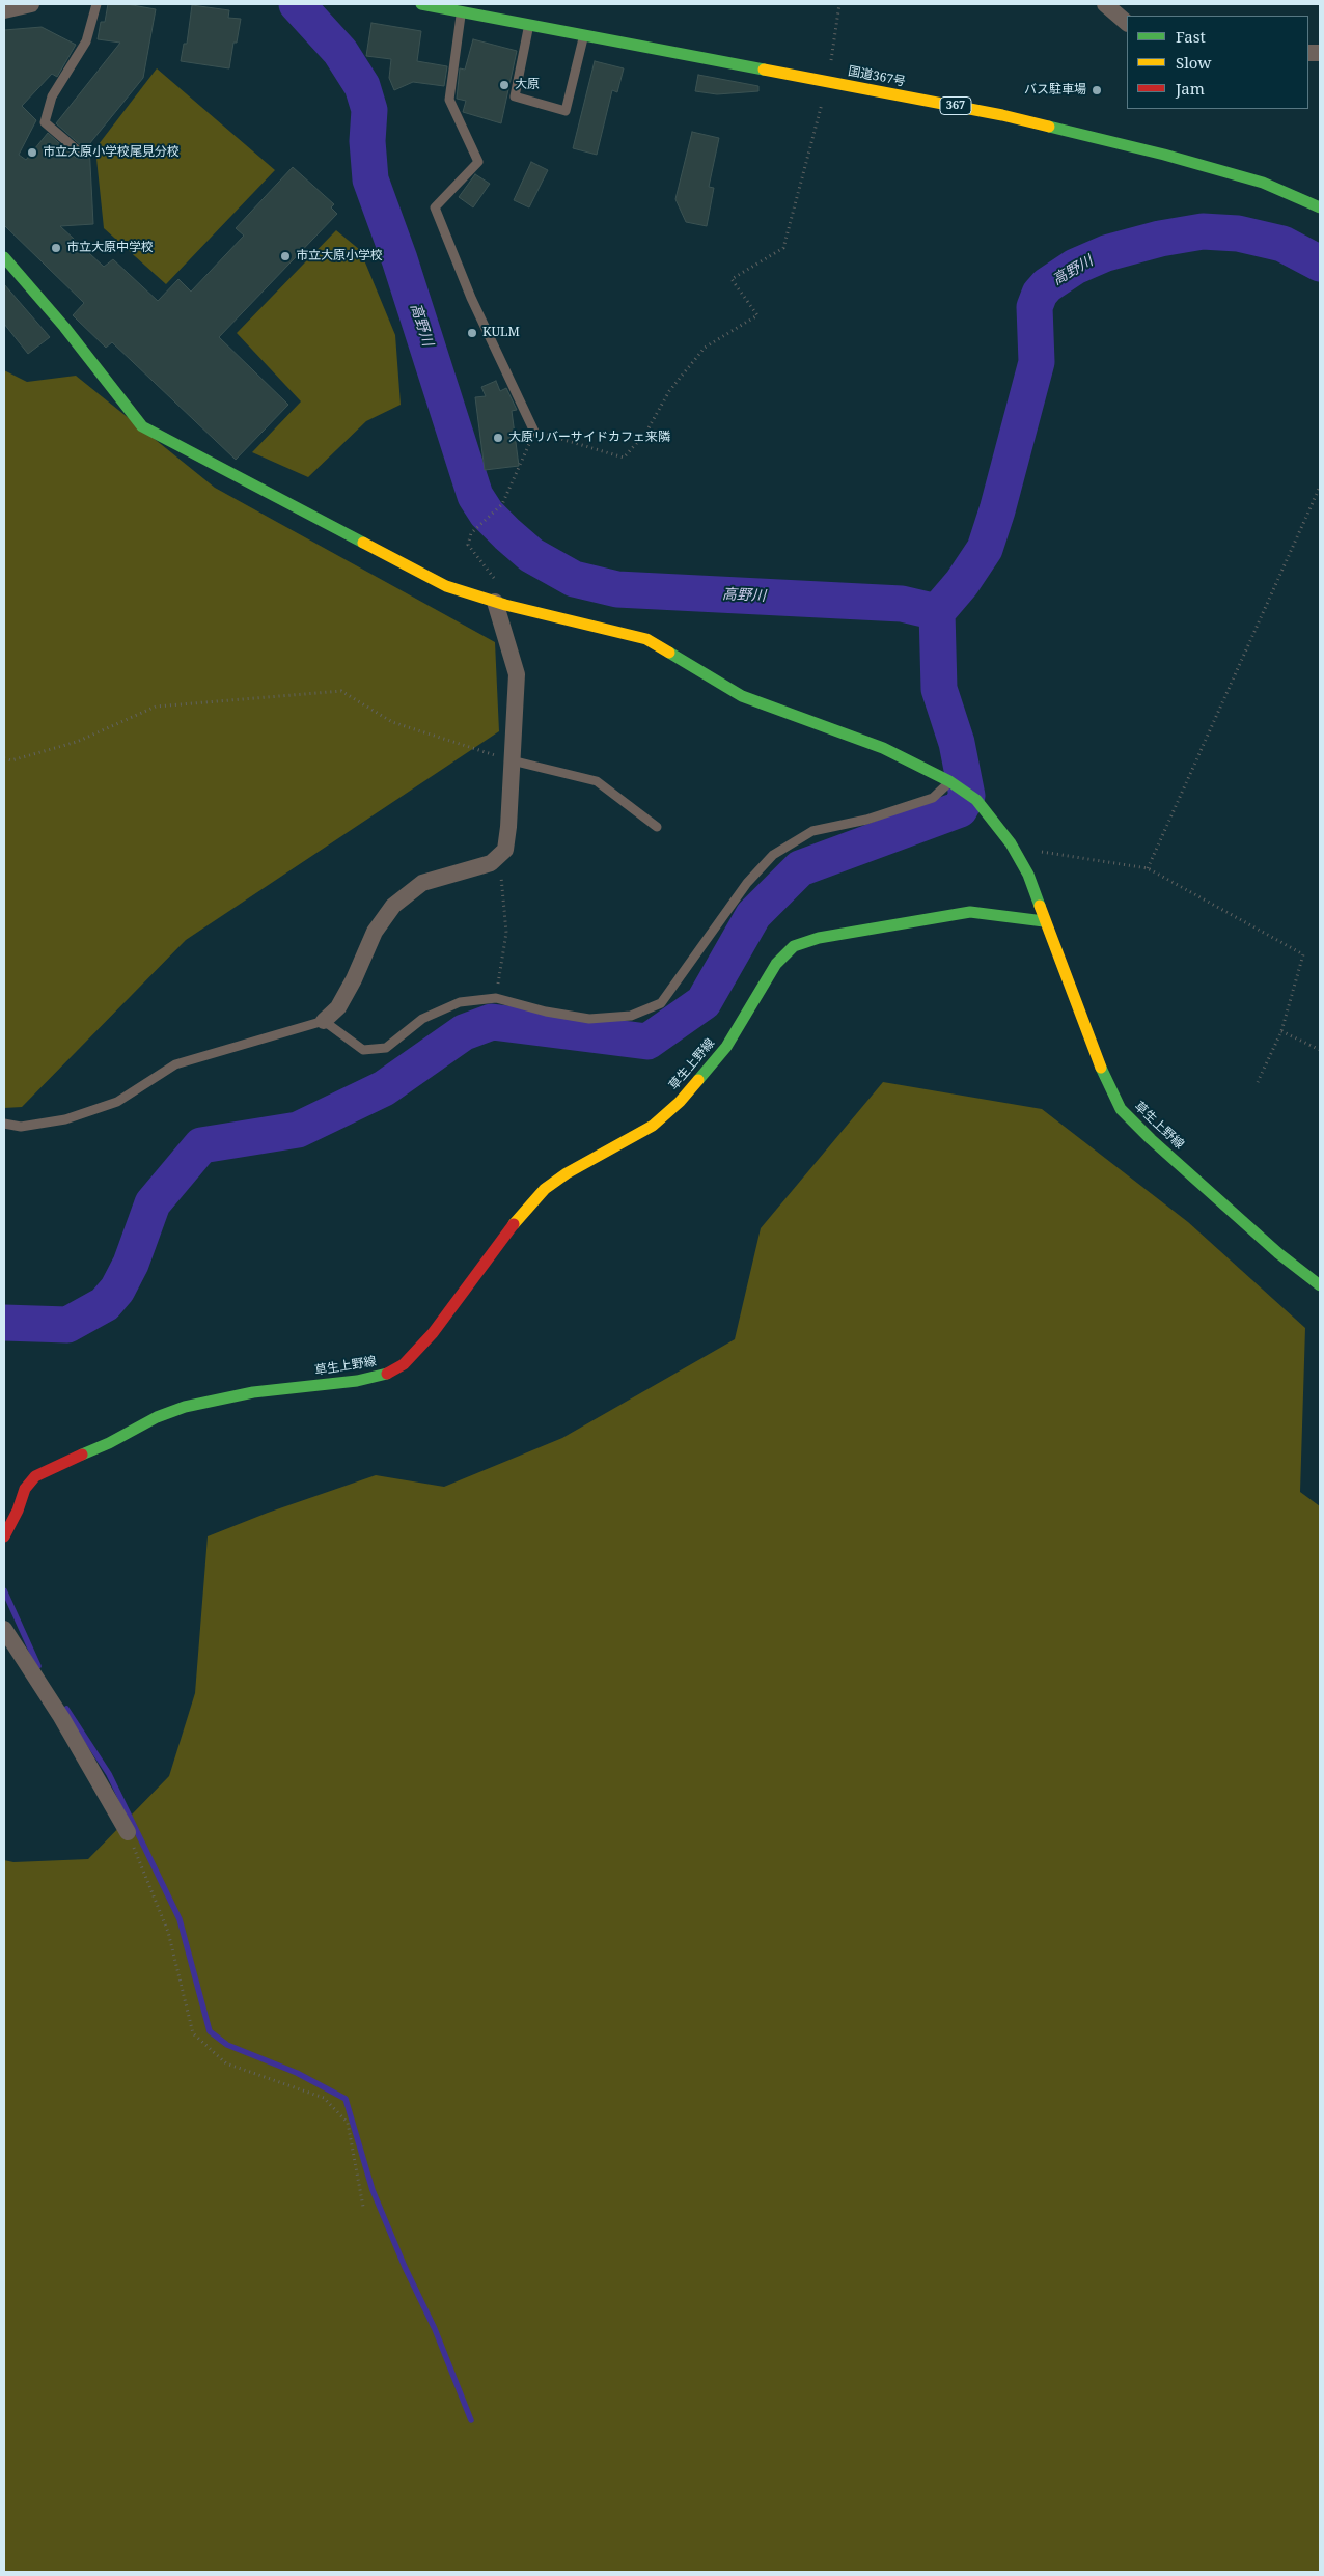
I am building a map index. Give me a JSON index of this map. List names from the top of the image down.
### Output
{
  "streets": {
    "main road": ["国道367号", "367", "草生上野線"]
  },
  "water": ["高野川"],
  "places": [
    "大原",
    "バス駐車場",
    "市立大原小学校尾見分校",
    "市立大原中学校",
    "市立大原小学校",
    "KULM",
    "大原リバーサイドカフェ来隣"
  ],
  "legend": ["Fast", "Slow", "Jam"]
}
